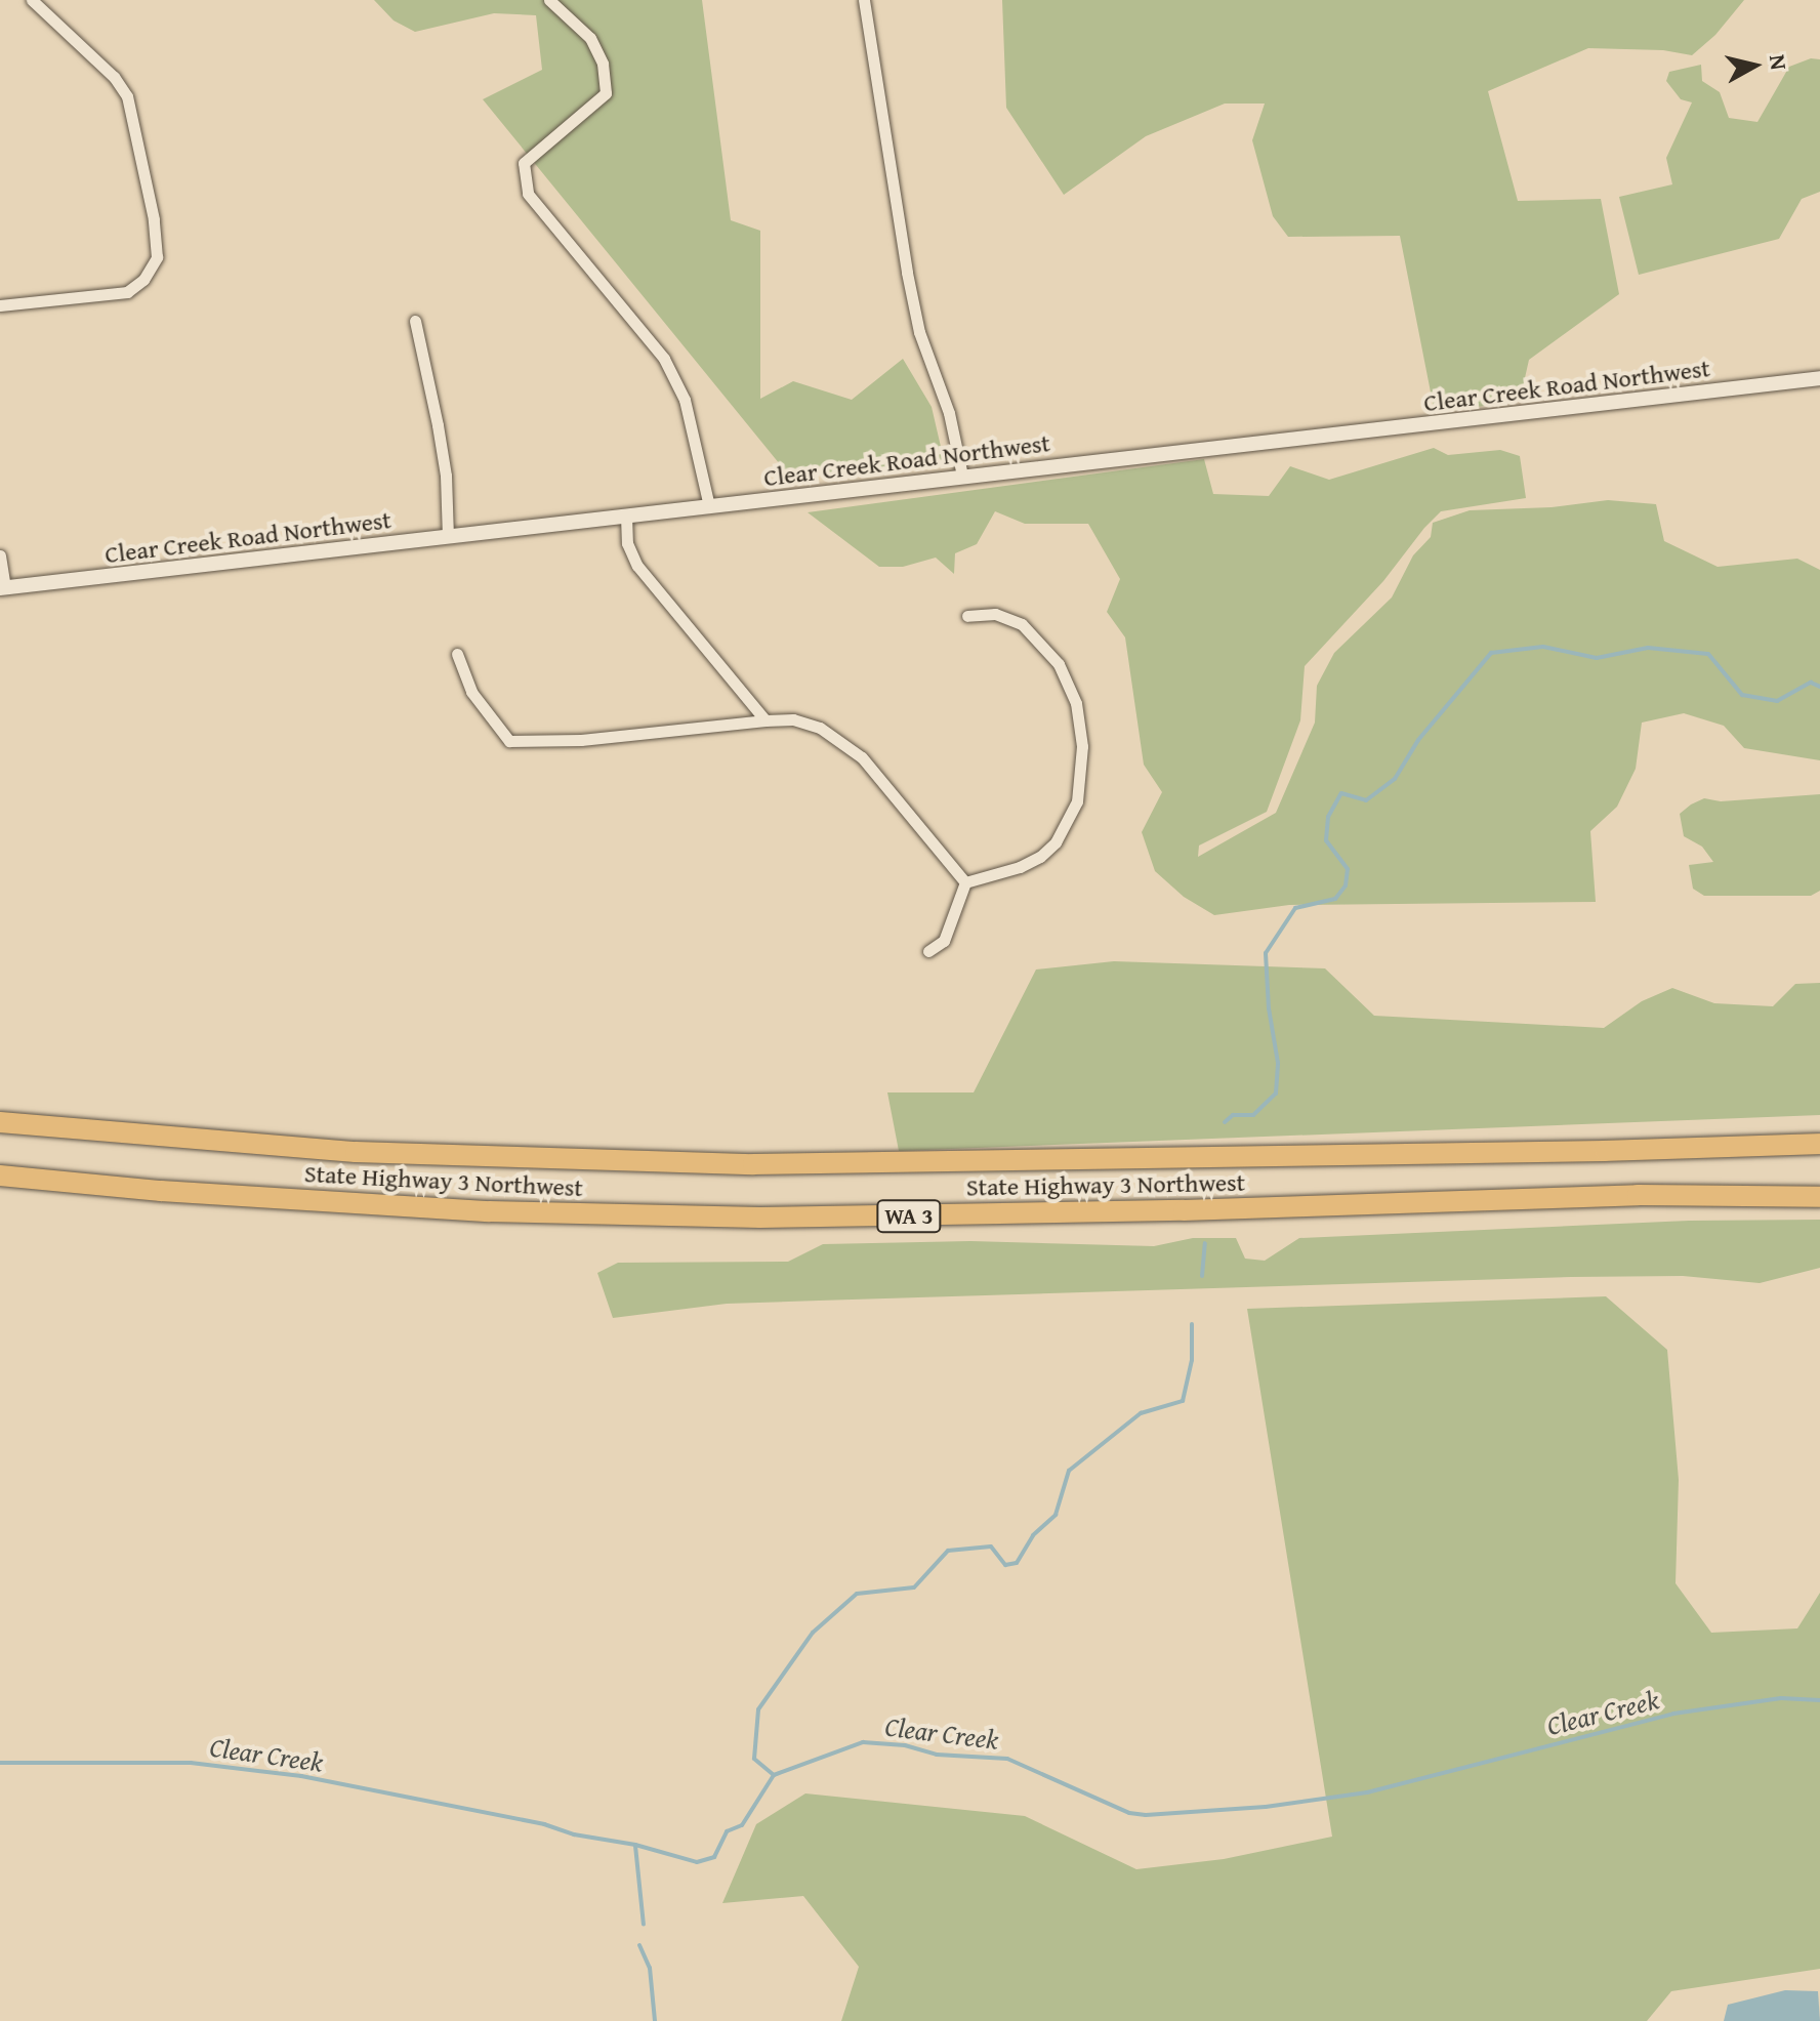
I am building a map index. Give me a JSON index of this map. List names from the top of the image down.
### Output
{
  "streets": {
    "highway": ["State Highway 3 Northwest", "WA 3"],
    "main road": ["Clear Creek Road Northwest"]
  },
  "water": ["Clear Creek"],
  "north": "right"
}
